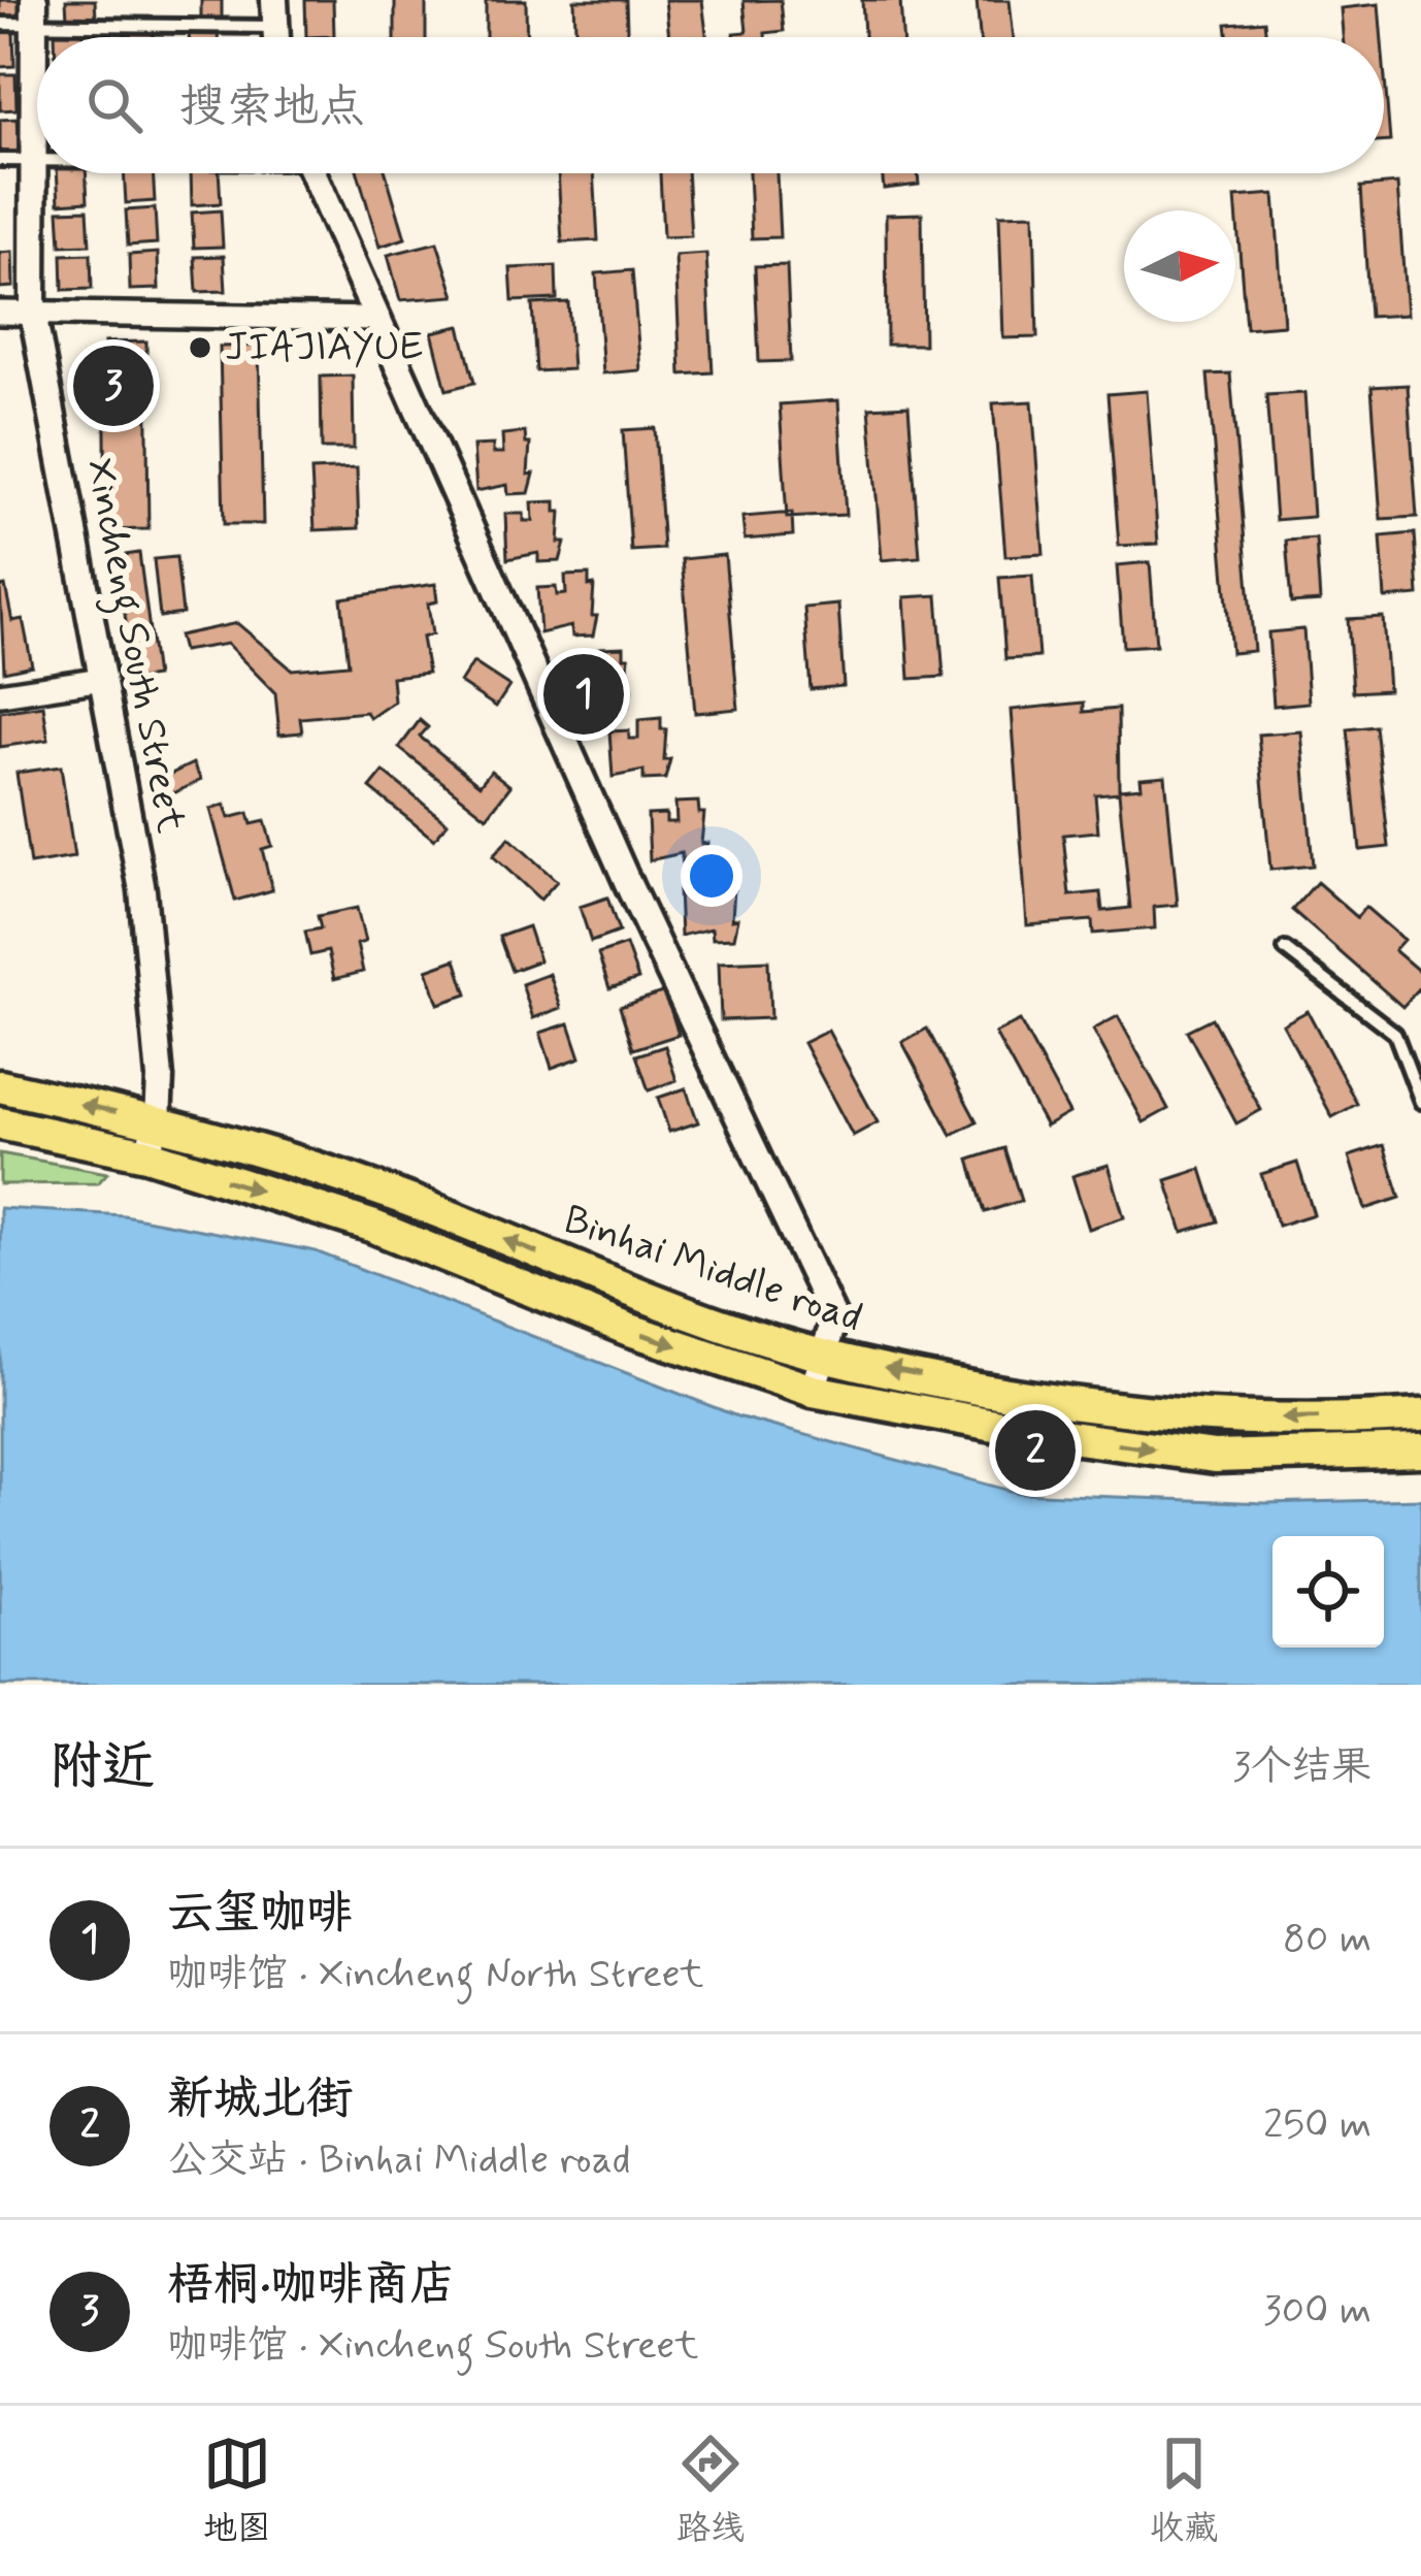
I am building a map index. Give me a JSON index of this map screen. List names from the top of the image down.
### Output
{
  "streets": {
    "main road": ["Binhai Middle road"],
    "street": ["Xincheng South Street"]
  },
  "crossings": [
    ["Xincheng South Street", "Binhai Middle road"]
  ],
  "places": ["JIAJIAYUE"],
  "north": "right",
  "page": {
    "search": "搜索地点",
    "pins": ["3", "1", "2"],
    "heading": ["附近", "3个结果"],
    "list": [
      {
        "mark": "1",
        "name": "云玺咖啡",
        "note": "咖啡馆 · Xincheng North Street",
        "value": "80 m"
      },
      {
        "mark": "2",
        "name": "新城北街",
        "note": "公交站 · Binhai Middle road",
        "value": "250 m"
      },
      {
        "mark": "3",
        "name": "梧桐·咖啡商店",
        "note": "咖啡馆 · Xincheng South Street",
        "value": "300 m"
      }
    ],
    "nav": ["地图", "路线", "收藏"]
  }
}
